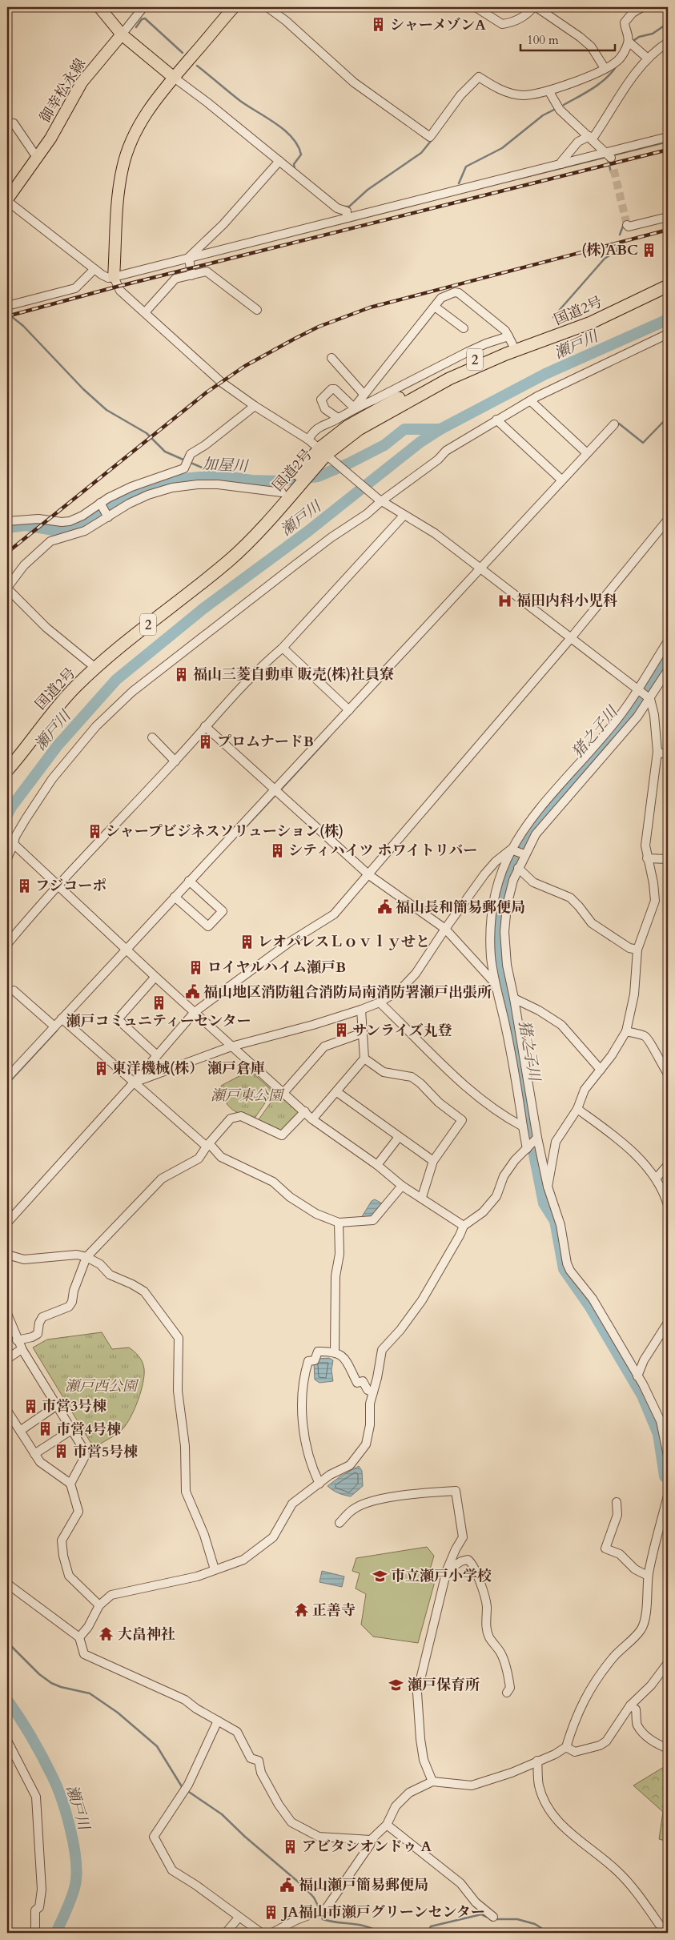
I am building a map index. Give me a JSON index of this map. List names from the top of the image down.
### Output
{
  "streets": {
    "highway": ["国道2号", "2"],
    "main road": ["御幸松永線"]
  },
  "water": ["瀬戸川", "加屋川", "猪之子川"],
  "parks": ["瀬戸東公園", "瀬戸西公園"],
  "places": {
    "building": [
      "シャーメゾンA",
      "(株)ABC",
      "福山三菱自動車 販売(株)社員寮",
      "プロムナードB",
      "シャープビジネスソリューション(株)",
      "シティハイツ ホワイトリバー",
      "フジコーポ",
      "レオパレスＬｏｖｌｙせと",
      "ロイヤルハイム瀬戸B",
      "瀬戸コミュニティーセンター",
      "サンライズ丸登",
      "東洋機械(株） 瀬戸倉庫",
      "市営3号棟",
      "市営4号棟",
      "市営5号棟",
      "アビタシオンドゥ A",
      "JA福山市瀬戸グリーンセンター"
    ],
    "hospital": ["福田内科小児科"],
    "public building": ["福山長和簡易郵便局", "福山地区消防組合消防局南消防署瀬戸出張所", "福山瀬戸簡易郵便局"],
    "school or university": ["市立瀬戸小学校", "瀬戸保育所"],
    "temple": ["正善寺", "大畠神社"]
  },
  "scale_bar": "100 m"
}
